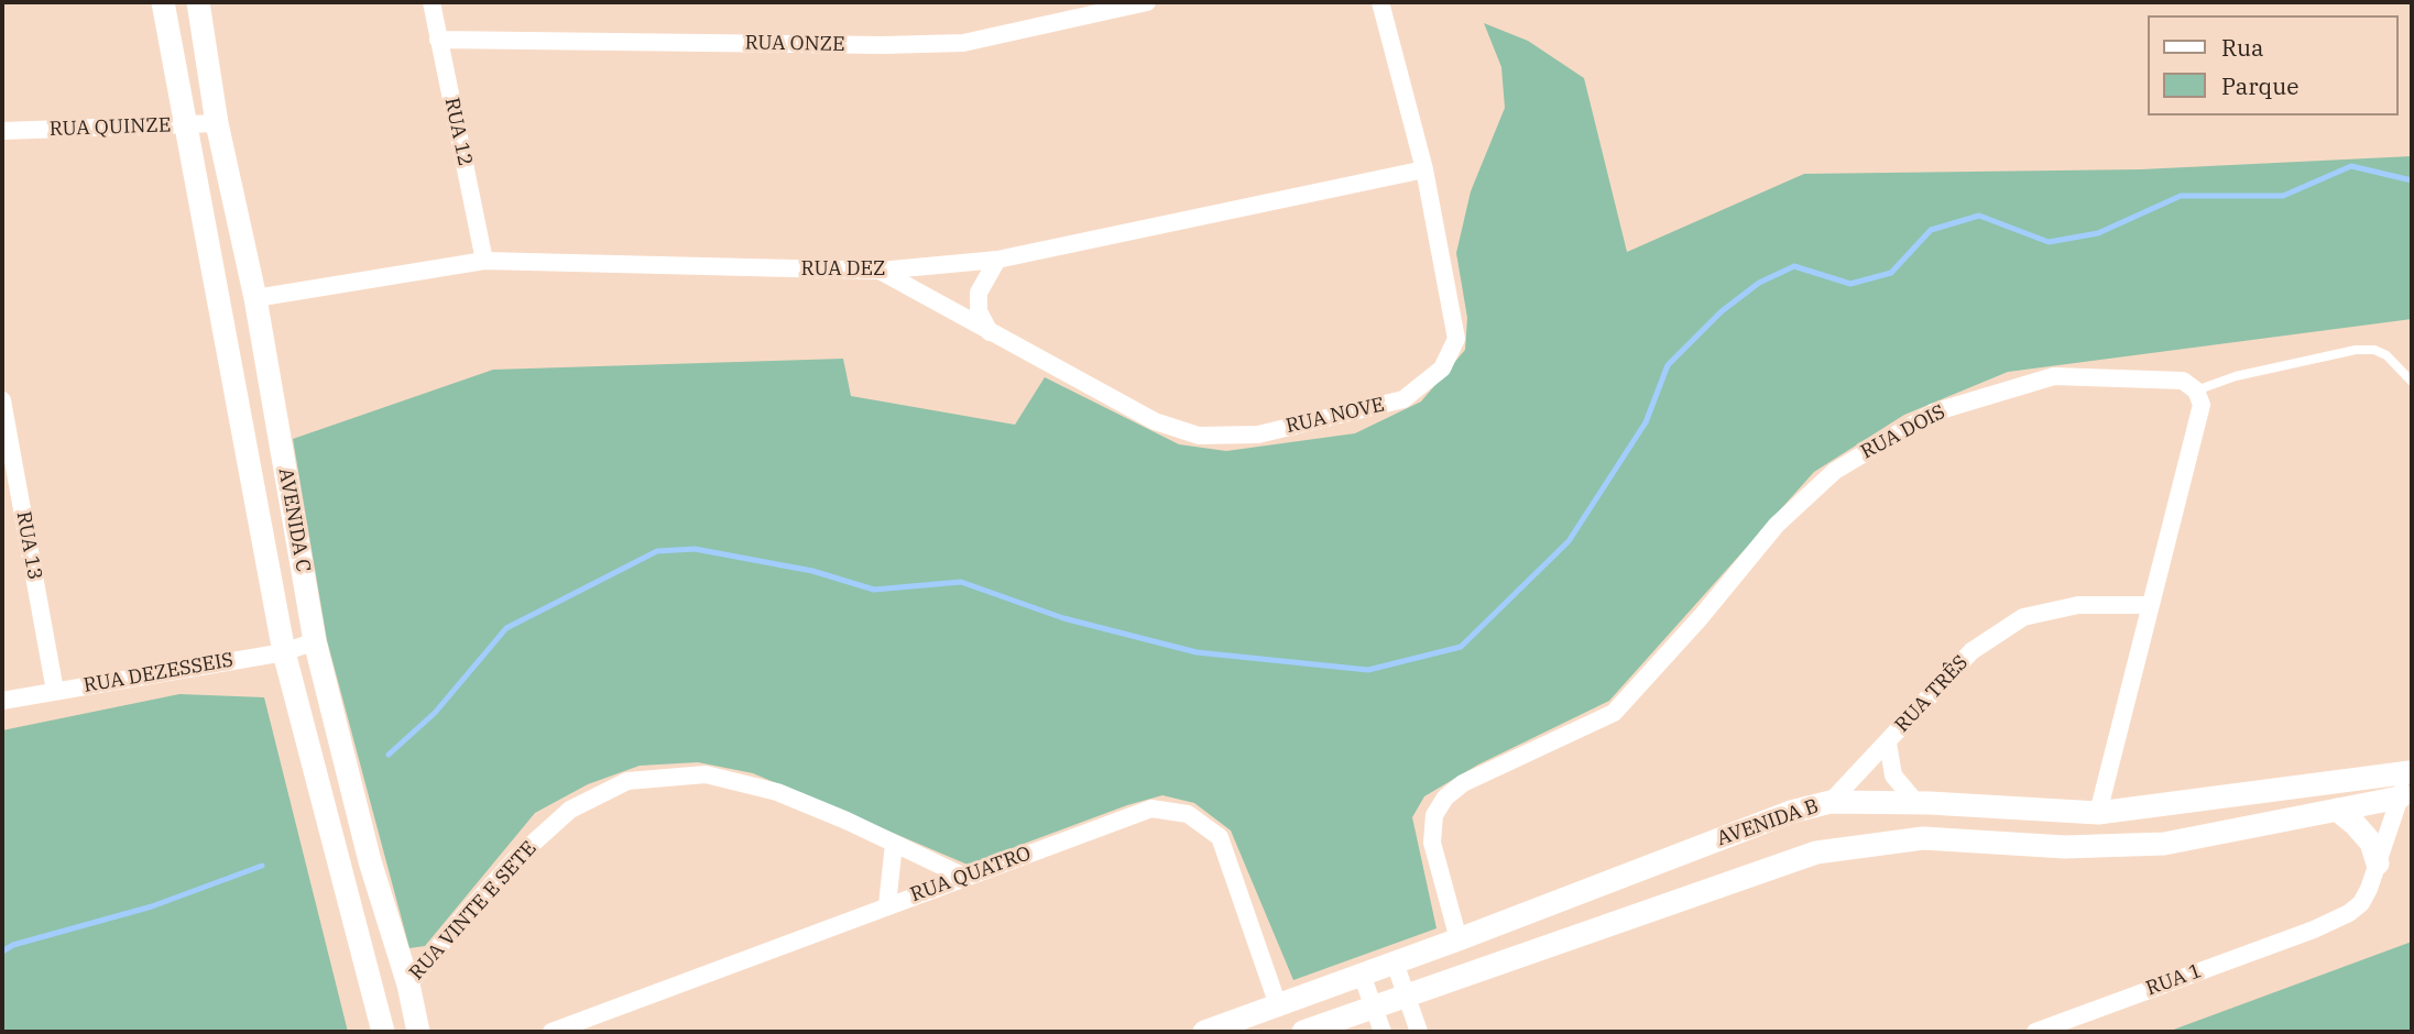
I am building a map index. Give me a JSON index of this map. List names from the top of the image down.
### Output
{
  "streets": {
    "street": [
      "RUA ONZE",
      "RUA QUINZE",
      "RUA 12",
      "RUA DEZ",
      "RUA NOVE",
      "RUA DOIS",
      "AVENIDA C",
      "RUA 13",
      "RUA DEZESSEIS",
      "RUA TRÊS",
      "AVENIDA B",
      "RUA QUATRO",
      "RUA VINTE E SETE",
      "RUA 1"
    ]
  },
  "crossings": [
    ["RUA ONZE", "RUA 12"],
    ["RUA QUINZE", "AVENIDA C"],
    ["RUA 12", "RUA DEZ"],
    ["RUA DEZ", "RUA NOVE"],
    ["RUA DEZ", "AVENIDA C"],
    ["RUA DOIS", "AVENIDA B"],
    ["AVENIDA C", "RUA DEZESSEIS"],
    ["AVENIDA C", "RUA VINTE E SETE"],
    ["RUA 13", "RUA DEZESSEIS"],
    ["RUA TRÊS", "AVENIDA B"],
    ["AVENIDA B", "RUA QUATRO"],
    ["AVENIDA B", "RUA 1"],
    ["RUA QUATRO", "RUA VINTE E SETE"]
  ],
  "legend": ["Rua", "Parque"]
}
